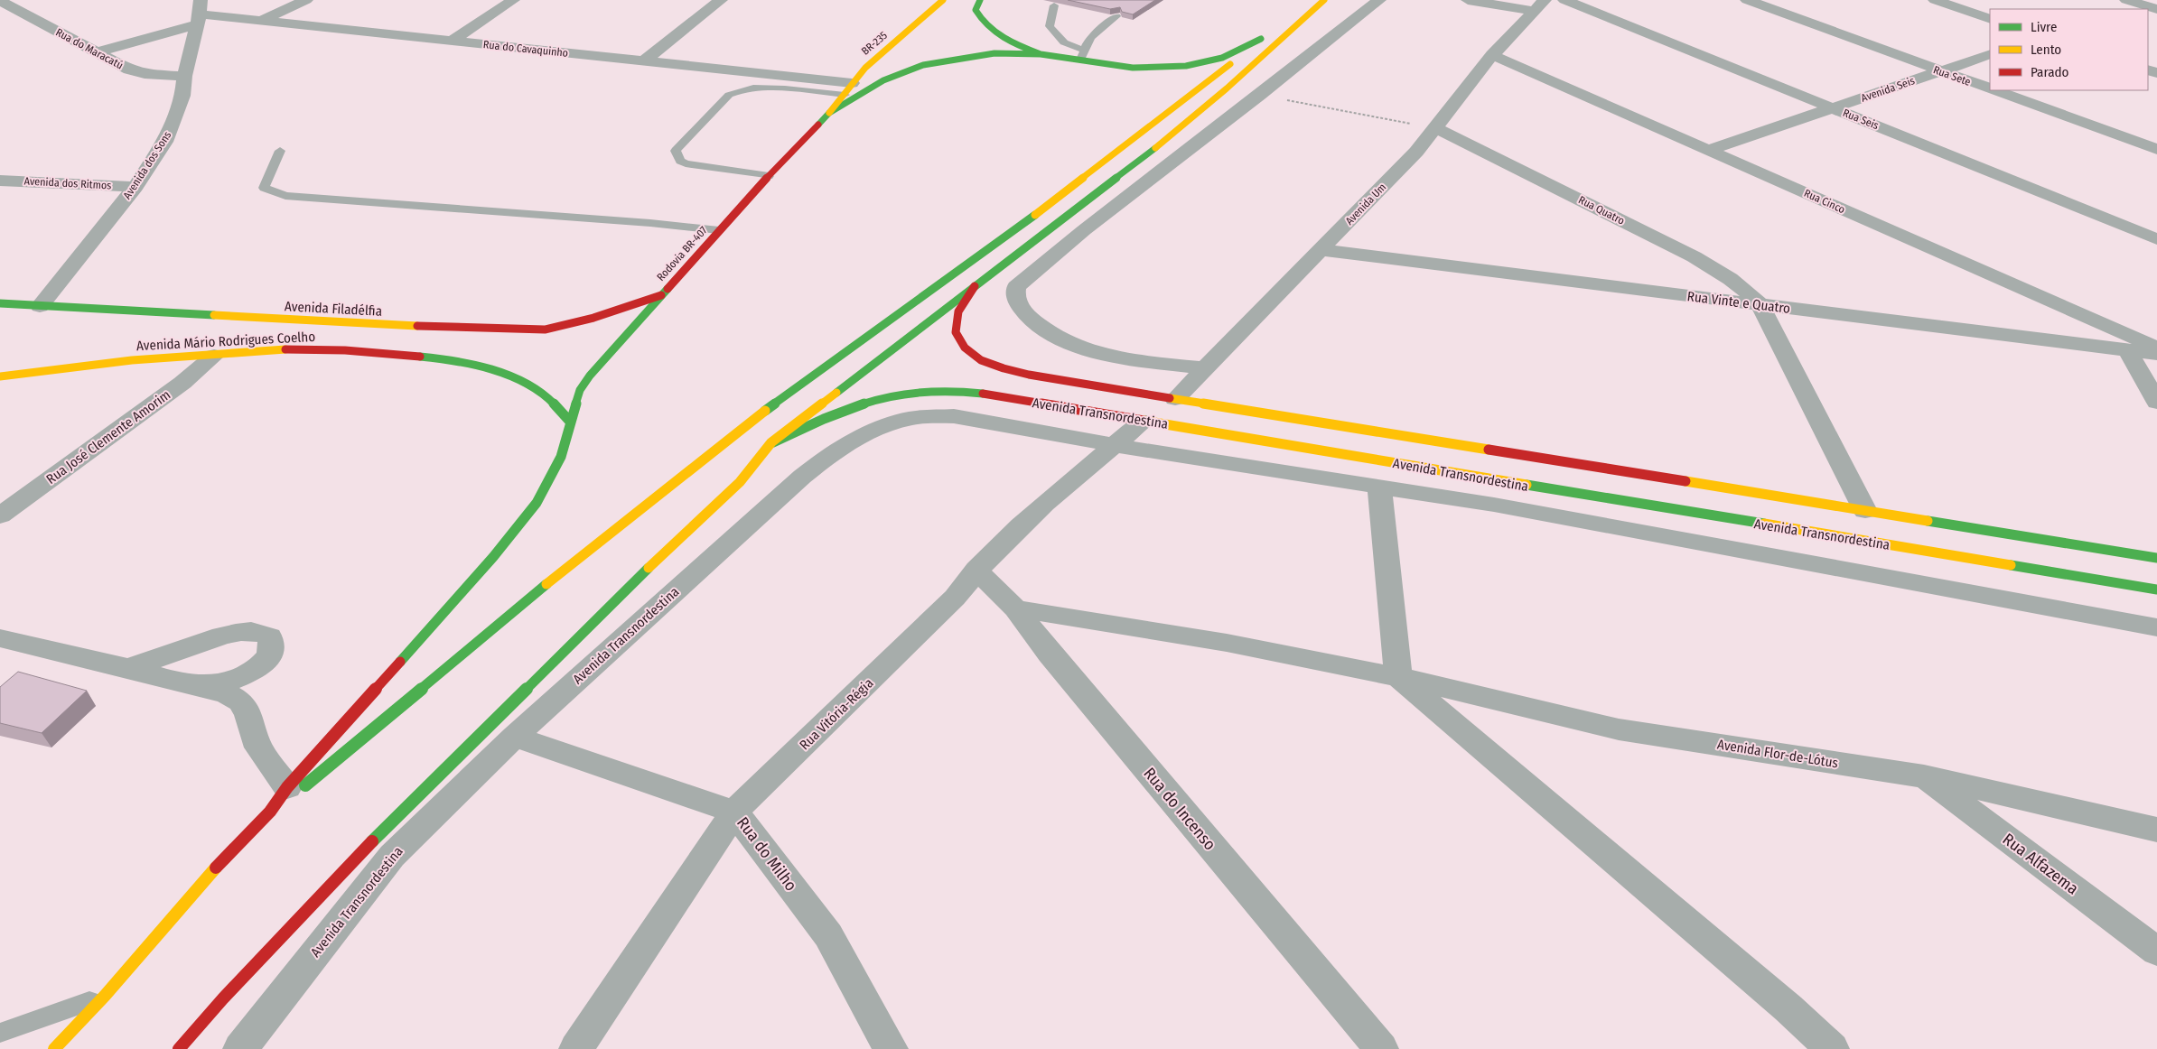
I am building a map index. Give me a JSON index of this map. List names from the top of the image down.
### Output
{
  "streets": {
    "main road": [
      "BR-235",
      "Rodovia BR-407",
      "Avenida Filadélfia",
      "Avenida Mário Rodrigues Coelho",
      "Avenida Transnordestina"
    ],
    "street": [
      "Rua do Maracatú",
      "Rua do Cavaquinho",
      "Rua Sete",
      "Avenida Seis",
      "Rua Seis",
      "Avenida dos Sons",
      "Avenida dos Ritmos",
      "Rua Cinco",
      "Avenida Um",
      "Rua Quatro",
      "Rua Vinte e Quatro",
      "Rua José Clemente Amorim",
      "Rua Vitória-Régia",
      "Avenida Flor-de-Lótus",
      "Rua do Incenso",
      "Rua do Milho",
      "Rua Alfazema"
    ]
  },
  "crossings": [
    ["BR-235", "Rua do Cavaquinho"],
    ["BR-235", "Rodovia BR-407"],
    ["Rua do Maracatú", "Avenida dos Sons"],
    ["Rua do Cavaquinho", "Avenida dos Sons"],
    ["Rua Sete", "Avenida Seis"],
    ["Avenida Seis", "Rua Seis"],
    ["Avenida Seis", "Rua Cinco"],
    ["Avenida dos Sons", "Avenida dos Ritmos"],
    ["Avenida dos Sons", "Avenida Filadélfia"],
    ["Rua Cinco", "Avenida Um"],
    ["Avenida Um", "Rua Quatro"],
    ["Avenida Um", "Rua Vinte e Quatro"],
    ["Avenida Um", "Avenida Transnordestina"],
    ["Rua Quatro", "Rua Vinte e Quatro"],
    ["Rua Quatro", "Avenida Transnordestina"],
    ["Rodovia BR-407", "Avenida Filadélfia"],
    ["Rodovia BR-407", "Avenida Mário Rodrigues Coelho"],
    ["Avenida Mário Rodrigues Coelho", "Rua José Clemente Amorim"],
    ["Avenida Transnordestina", "Rua Vitória-Régia"],
    ["Avenida Transnordestina", "Rua do Milho"],
    ["Rua Vitória-Régia", "Rua do Incenso"],
    ["Rua Vitória-Régia", "Rua do Milho"],
    ["Avenida Flor-de-Lótus", "Rua do Incenso"],
    ["Avenida Flor-de-Lótus", "Rua Alfazema"]
  ],
  "legend": ["Livre", "Lento", "Parado"]
}
